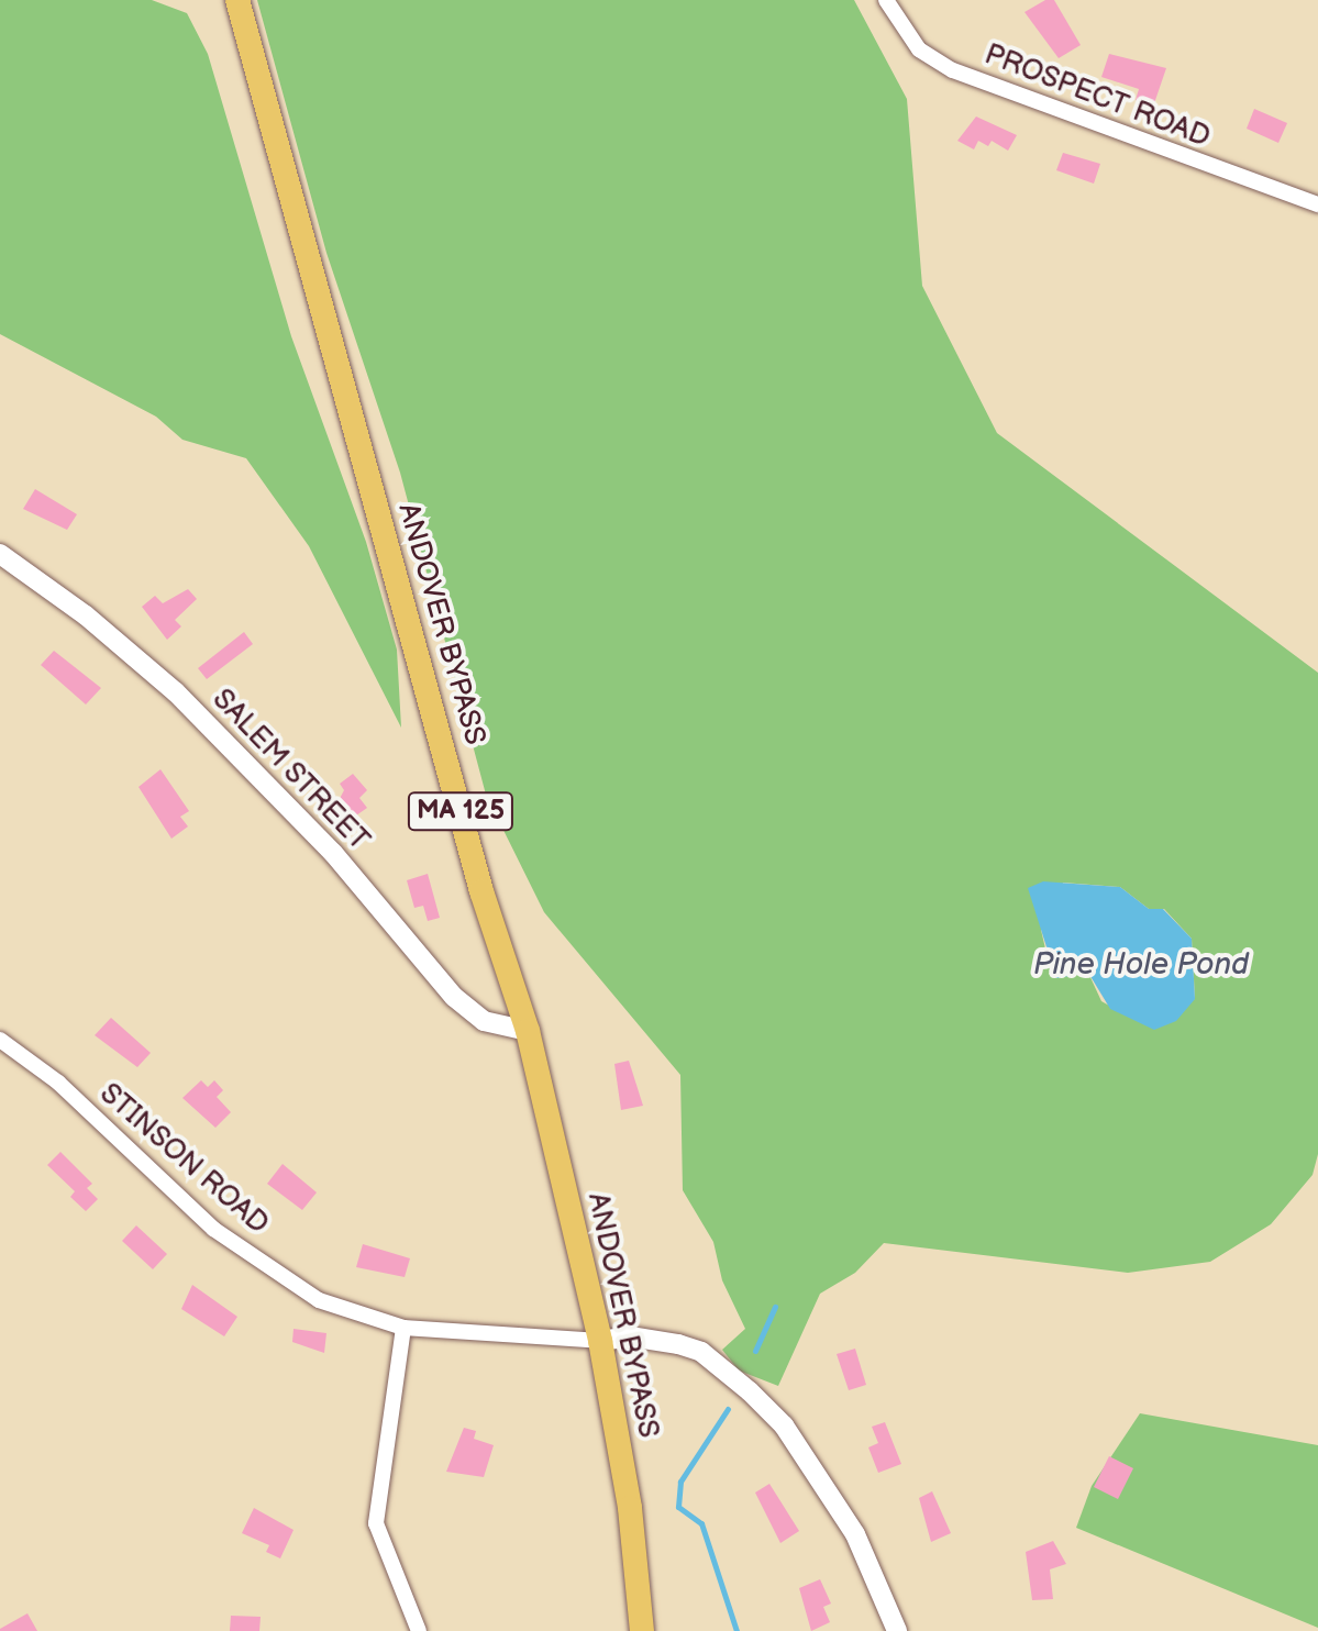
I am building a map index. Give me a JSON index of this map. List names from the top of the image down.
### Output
{
  "streets": {
    "main road": ["ANDOVER BYPASS", "MA 125"],
    "street": ["PROSPECT ROAD", "SALEM STREET", "STINSON ROAD"]
  },
  "crossings": [
    ["ANDOVER BYPASS", "SALEM STREET"],
    ["ANDOVER BYPASS", "STINSON ROAD"]
  ],
  "water": ["Pine Hole Pond"]
}
